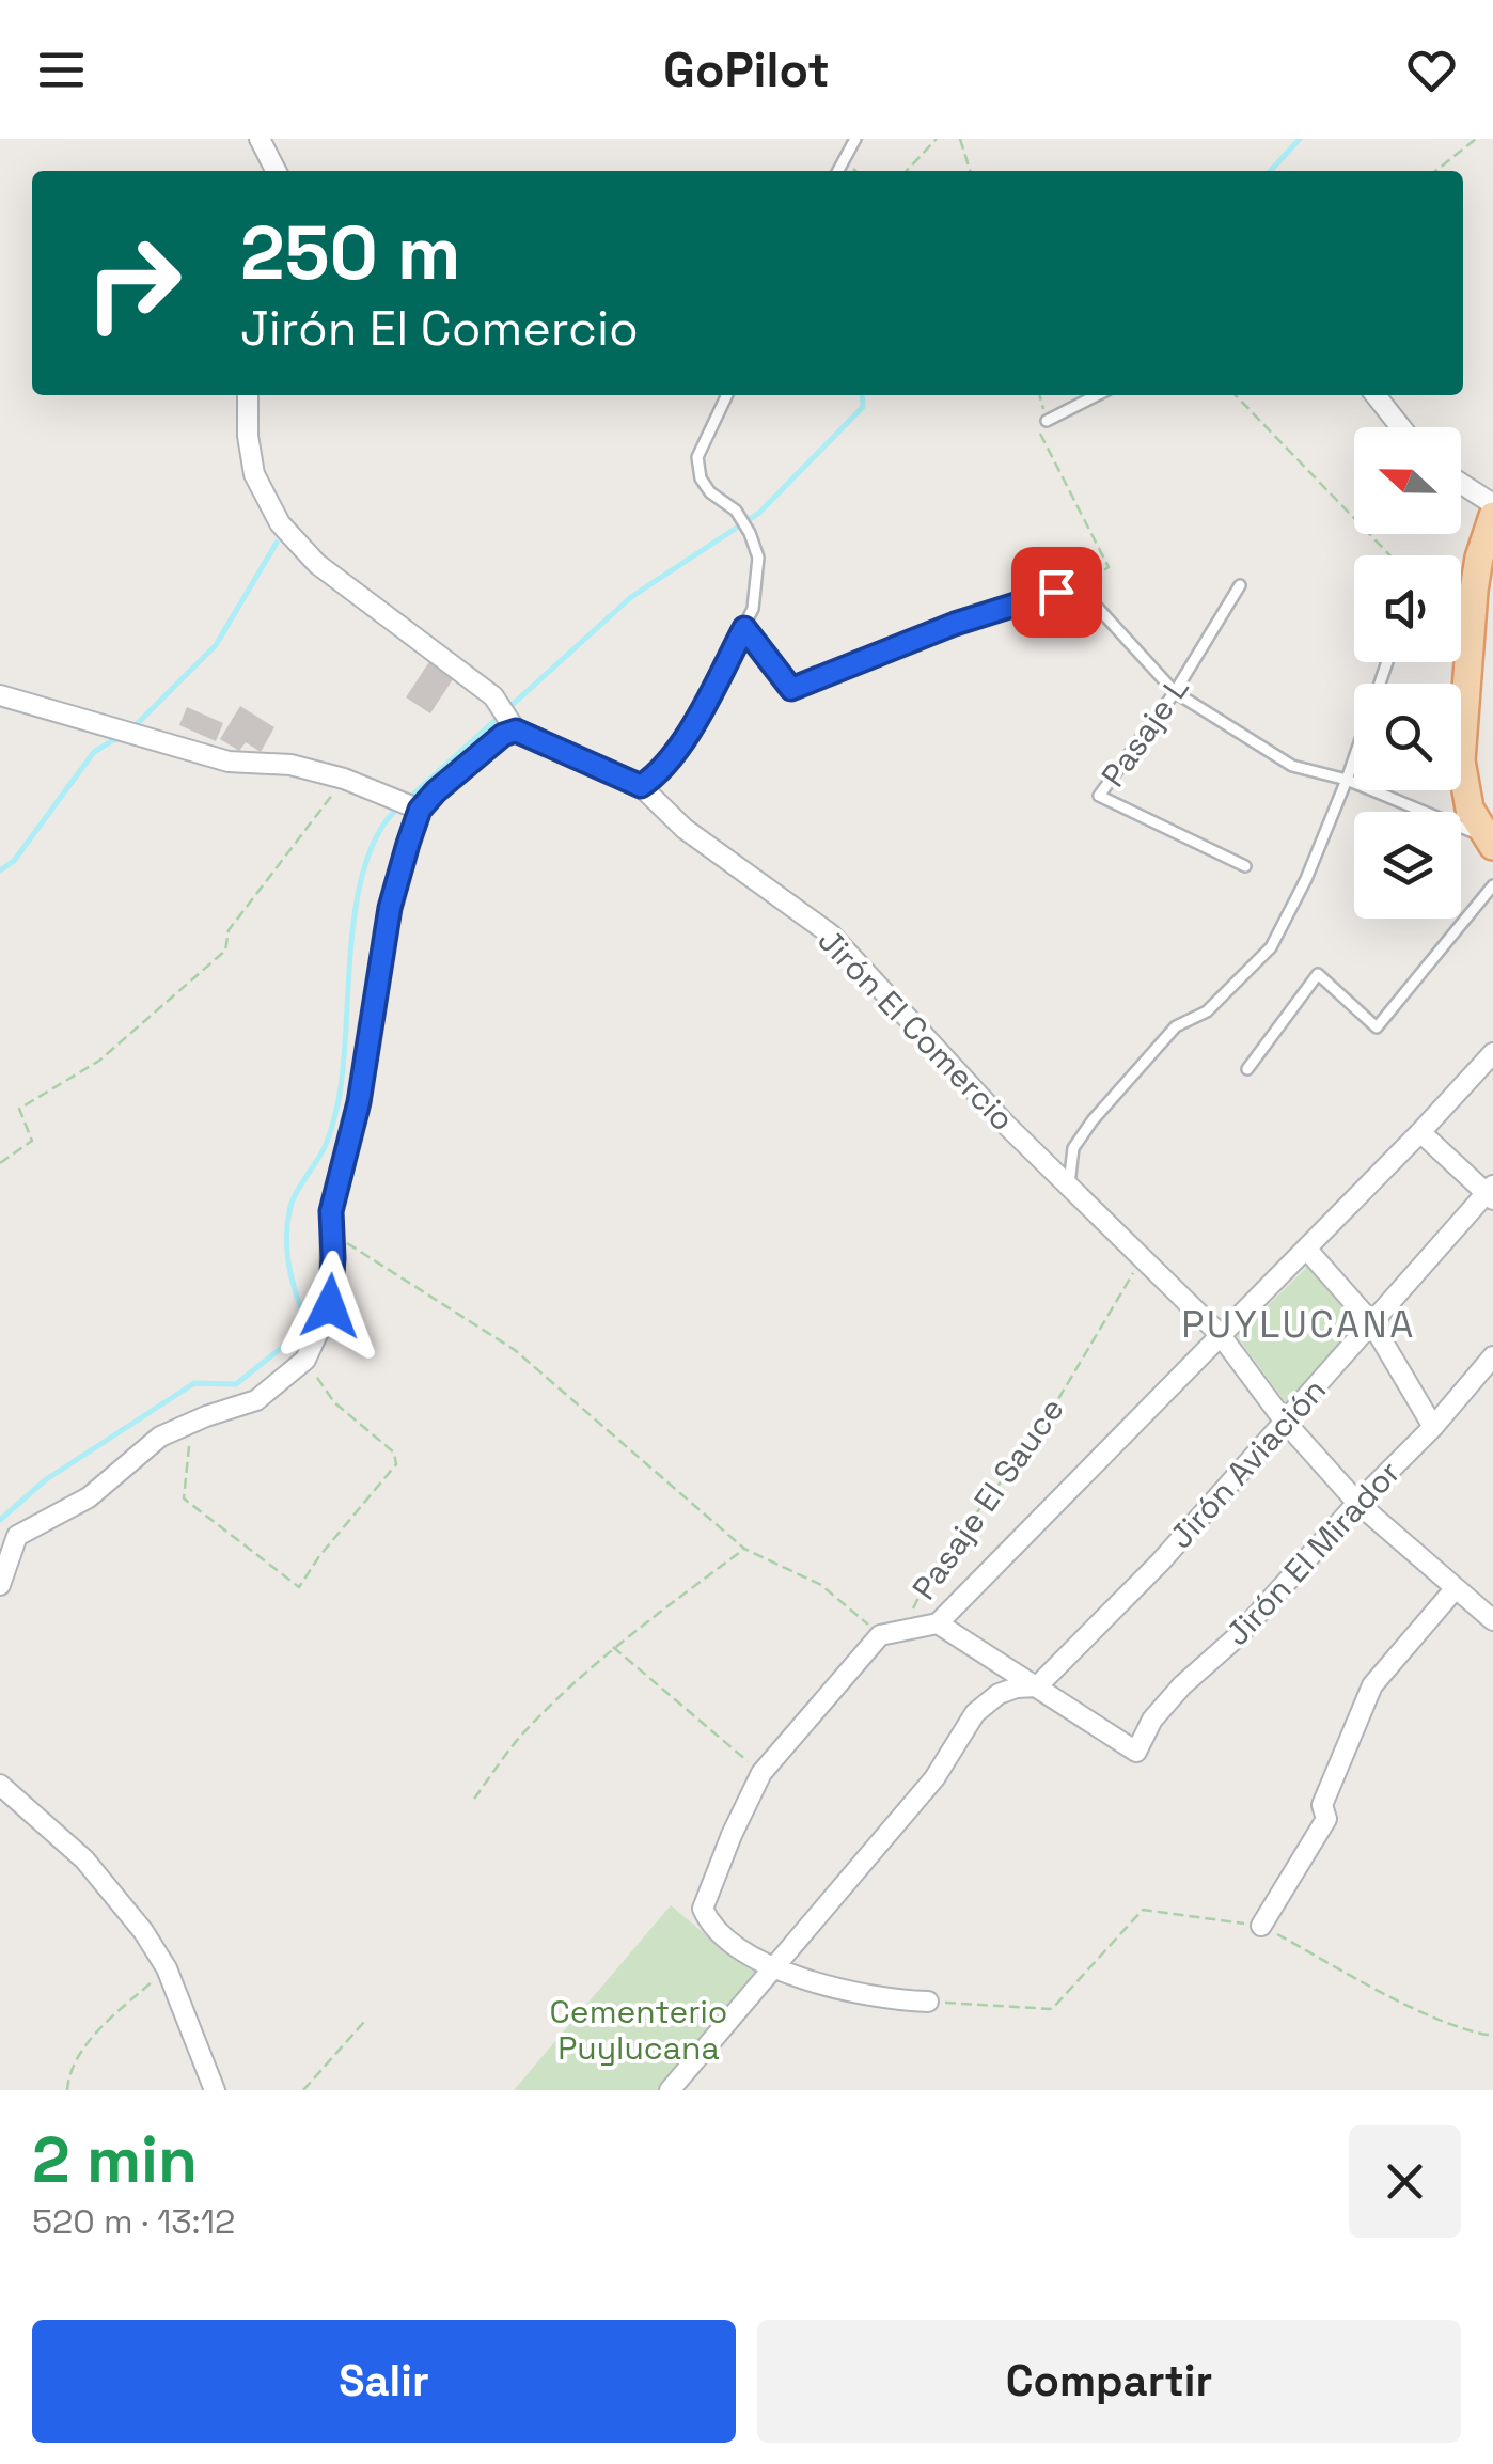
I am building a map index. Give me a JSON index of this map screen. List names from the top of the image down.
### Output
{
  "streets": {
    "street": [
      "Jirón El Comercio",
      "Jirón Aviación",
      "Pasaje El Sauce",
      "Jirón El Mirador"
    ],
    "lane": ["Pasaje L"]
  },
  "crossings": [
    ["Jirón El Comercio", "Jirón Aviación"],
    ["Jirón El Comercio", "Pasaje El Sauce"],
    ["Jirón Aviación", "Jirón El Mirador"]
  ],
  "districts": ["PUYLUCANA"],
  "parks": ["Cementerio Puylucana"],
  "north": "left",
  "page": {
    "header": "GoPilot",
    "turn": ["250 m", "Jirón El Comercio"],
    "heading": ["2 min", "520 m · 13:12"],
    "buttons": ["Salir", "Compartir"]
  }
}
